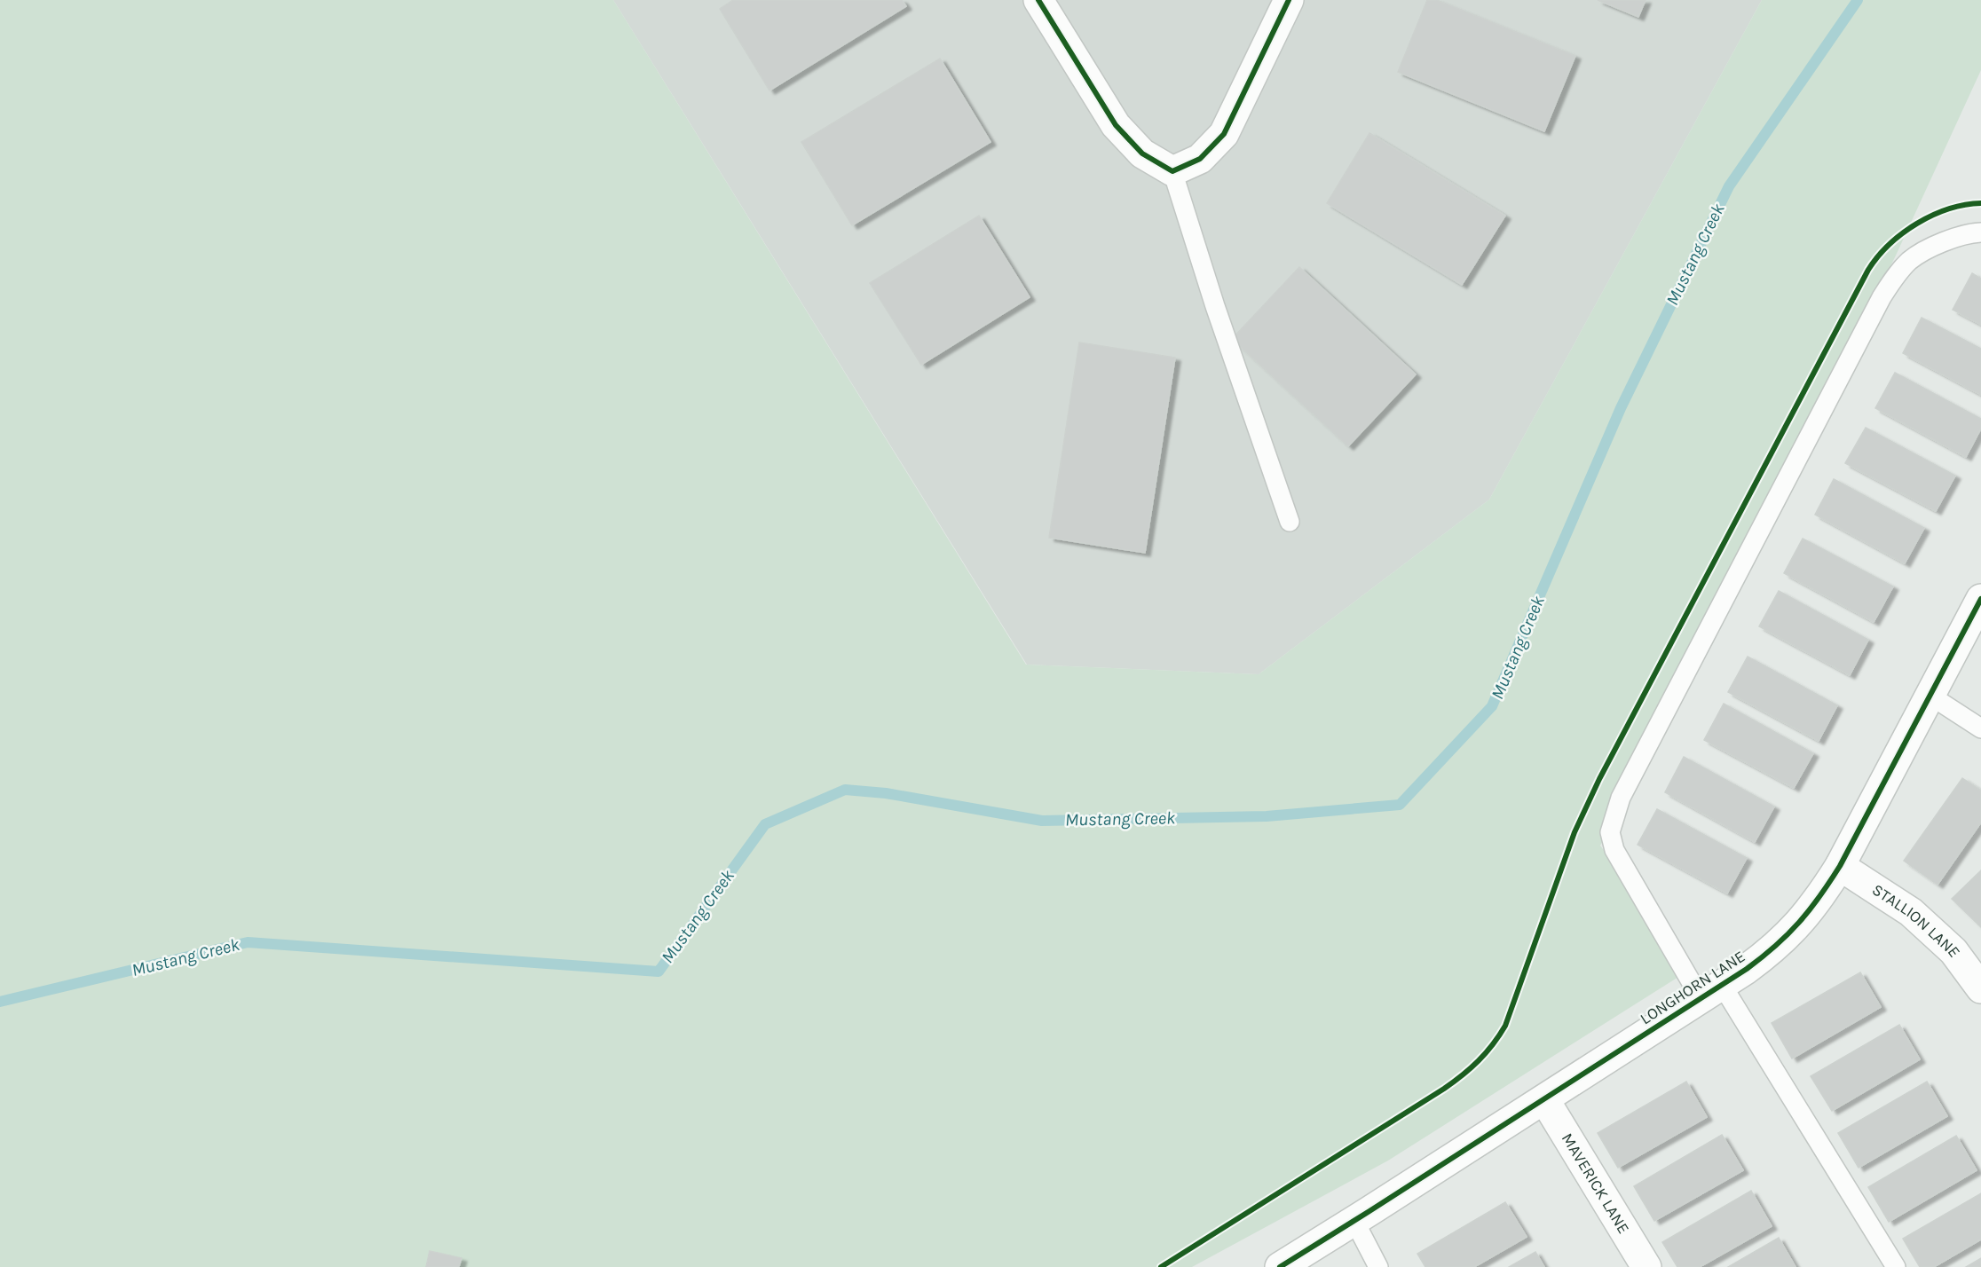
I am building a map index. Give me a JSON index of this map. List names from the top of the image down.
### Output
{
  "streets": {
    "street": ["STALLION LANE", "LONGHORN LANE", "MAVERICK LANE"]
  },
  "crossings": [
    ["STALLION LANE", "LONGHORN LANE"],
    ["LONGHORN LANE", "MAVERICK LANE"]
  ],
  "water": ["Mustang Creek"]
}
